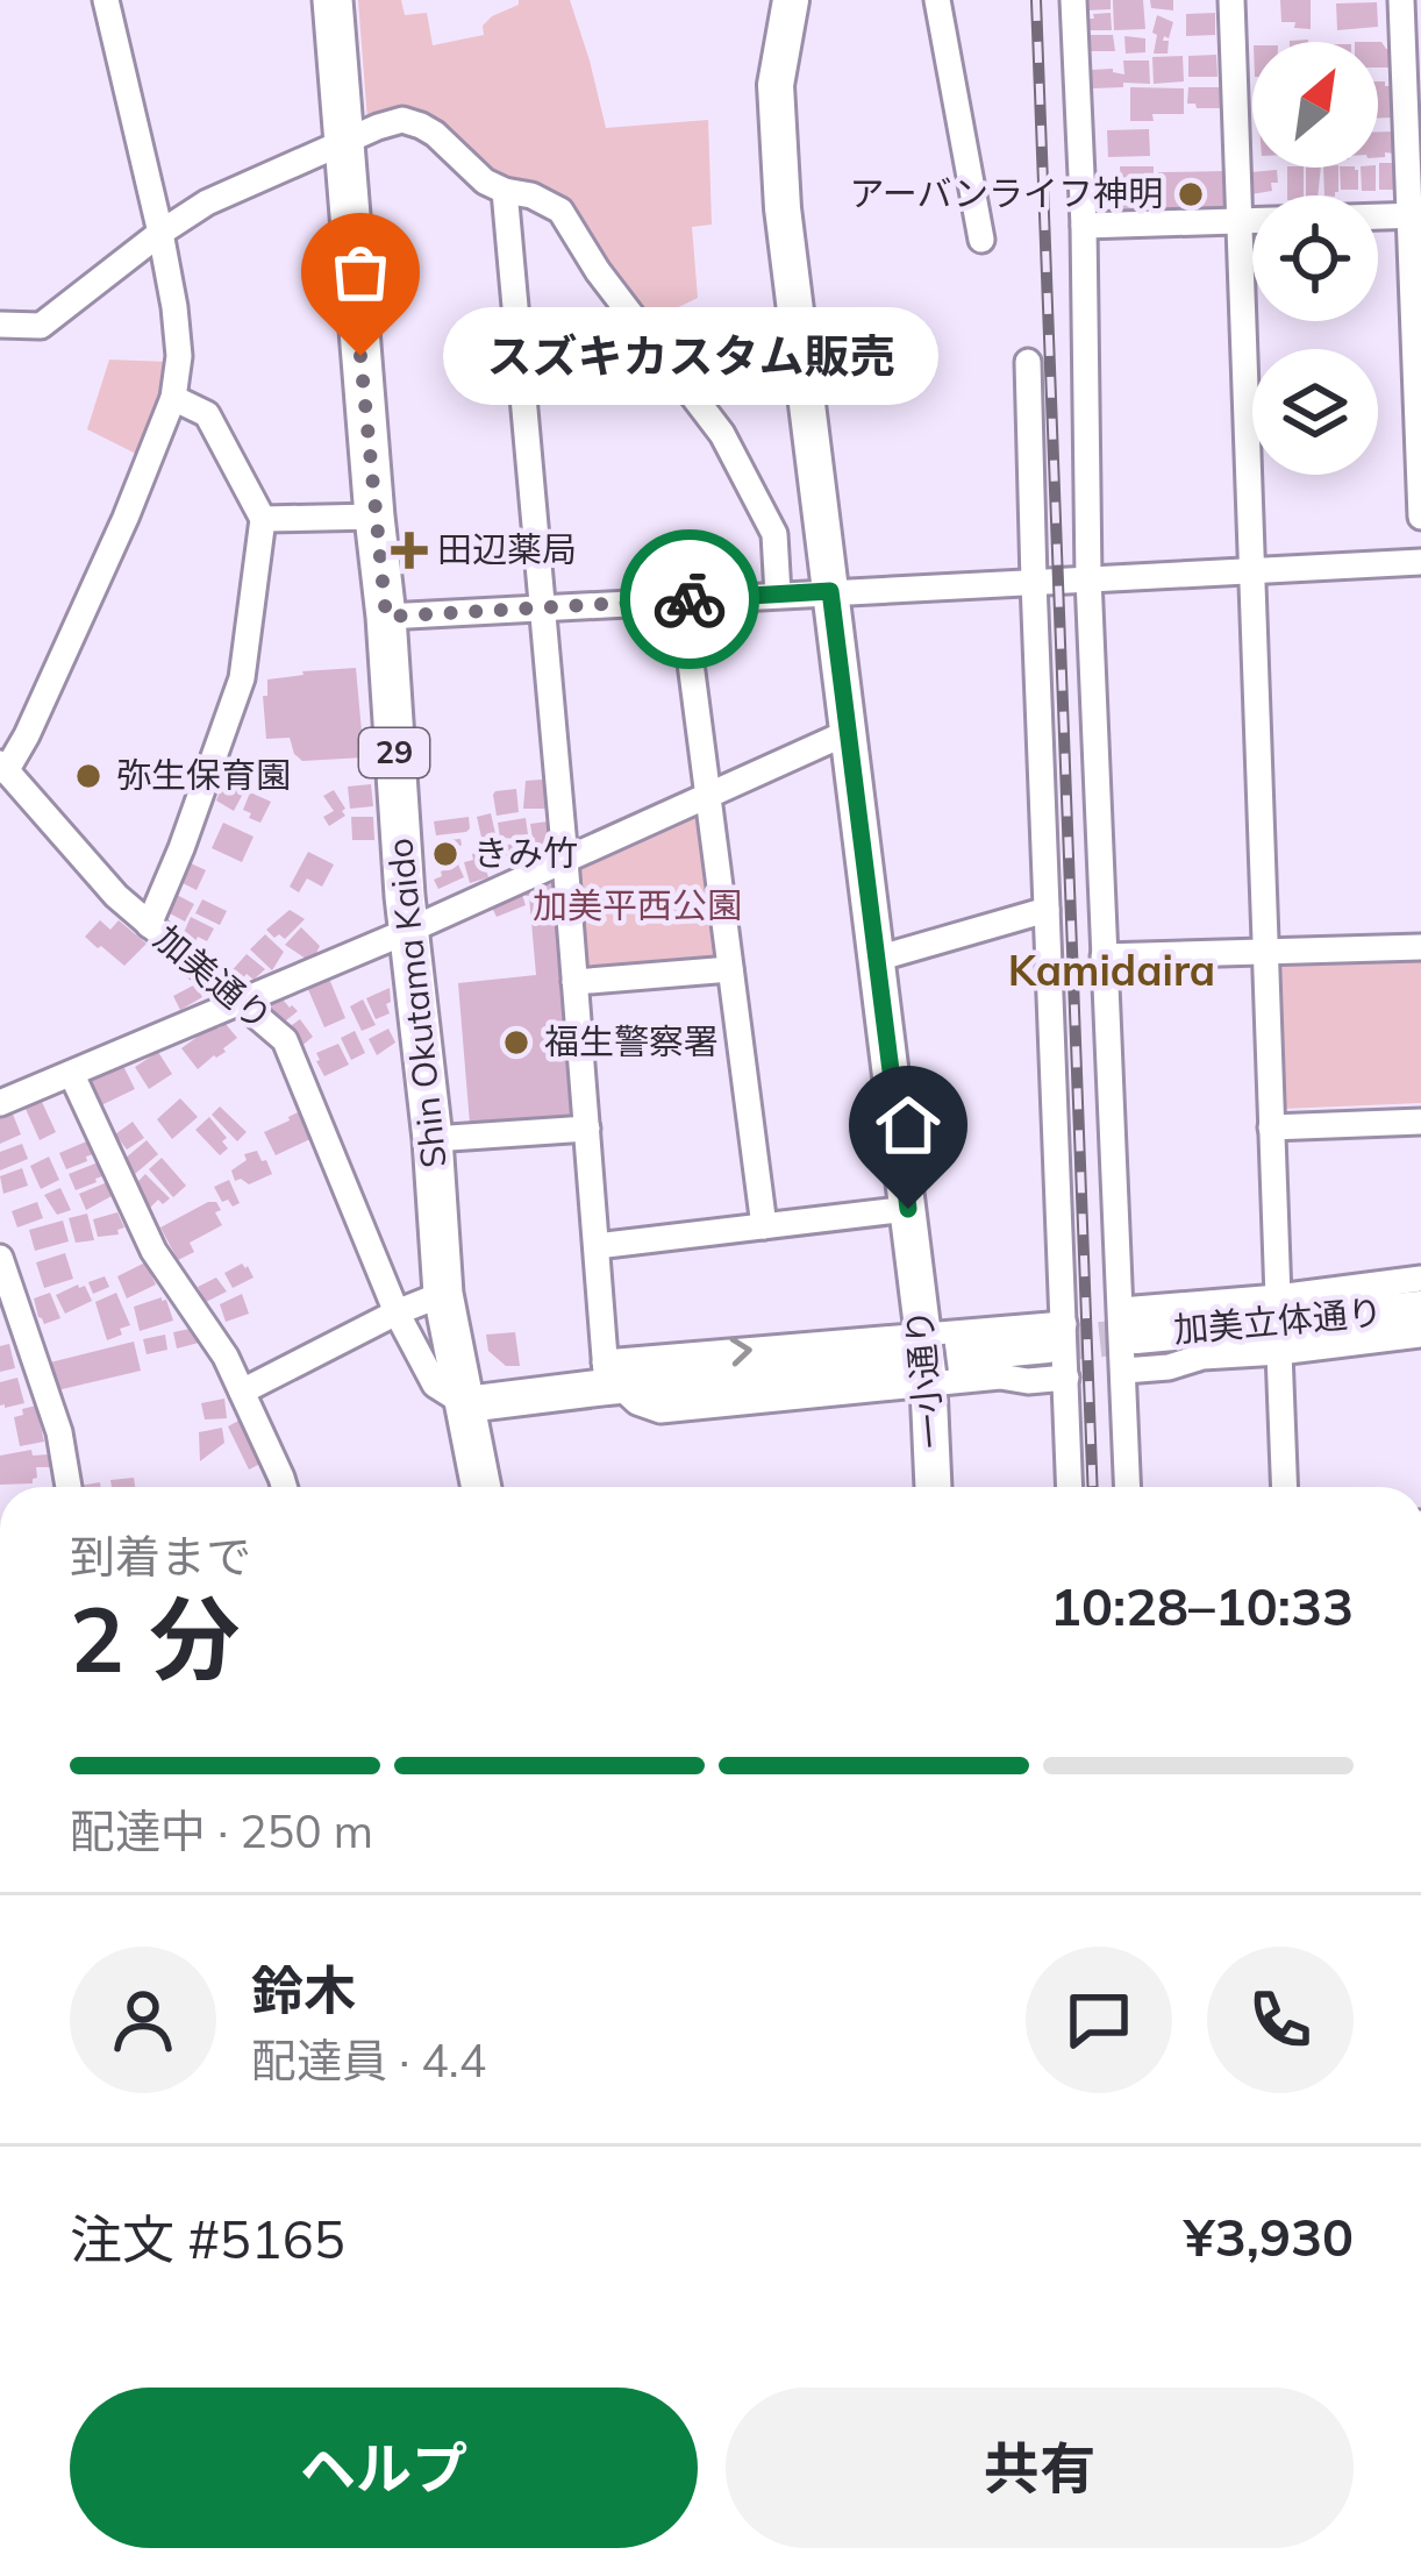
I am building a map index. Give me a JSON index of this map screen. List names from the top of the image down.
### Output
{
  "streets": {
    "main road": ["29", "Shin Okutama Kaido"],
    "street": ["加美通り", "加美立体通り", "一小通り"]
  },
  "crossings": [
    ["加美通り", "Shin Okutama Kaido"]
  ],
  "districts": ["Kamidaira"],
  "parks": ["加美平西公園"],
  "places": {
    "other": [
      "アーバンライフ神明",
      "スズキカスタム販売",
      "弥生保育園",
      "きみ竹",
      "福生警察署"
    ],
    "health": ["田辺薬局"]
  },
  "north": "top right",
  "page": {
    "bubble": "スズキカスタム販売",
    "heading": ["2 分", "到着まで", "10:28–10:33"],
    "panel": [
      "鈴木",
      "配達員 · 4.4",
      "注文 #5165",
      "¥3,930"
    ],
    "bar": "配達中 · 250 m",
    "buttons": ["ヘルプ", "共有"]
  }
}
